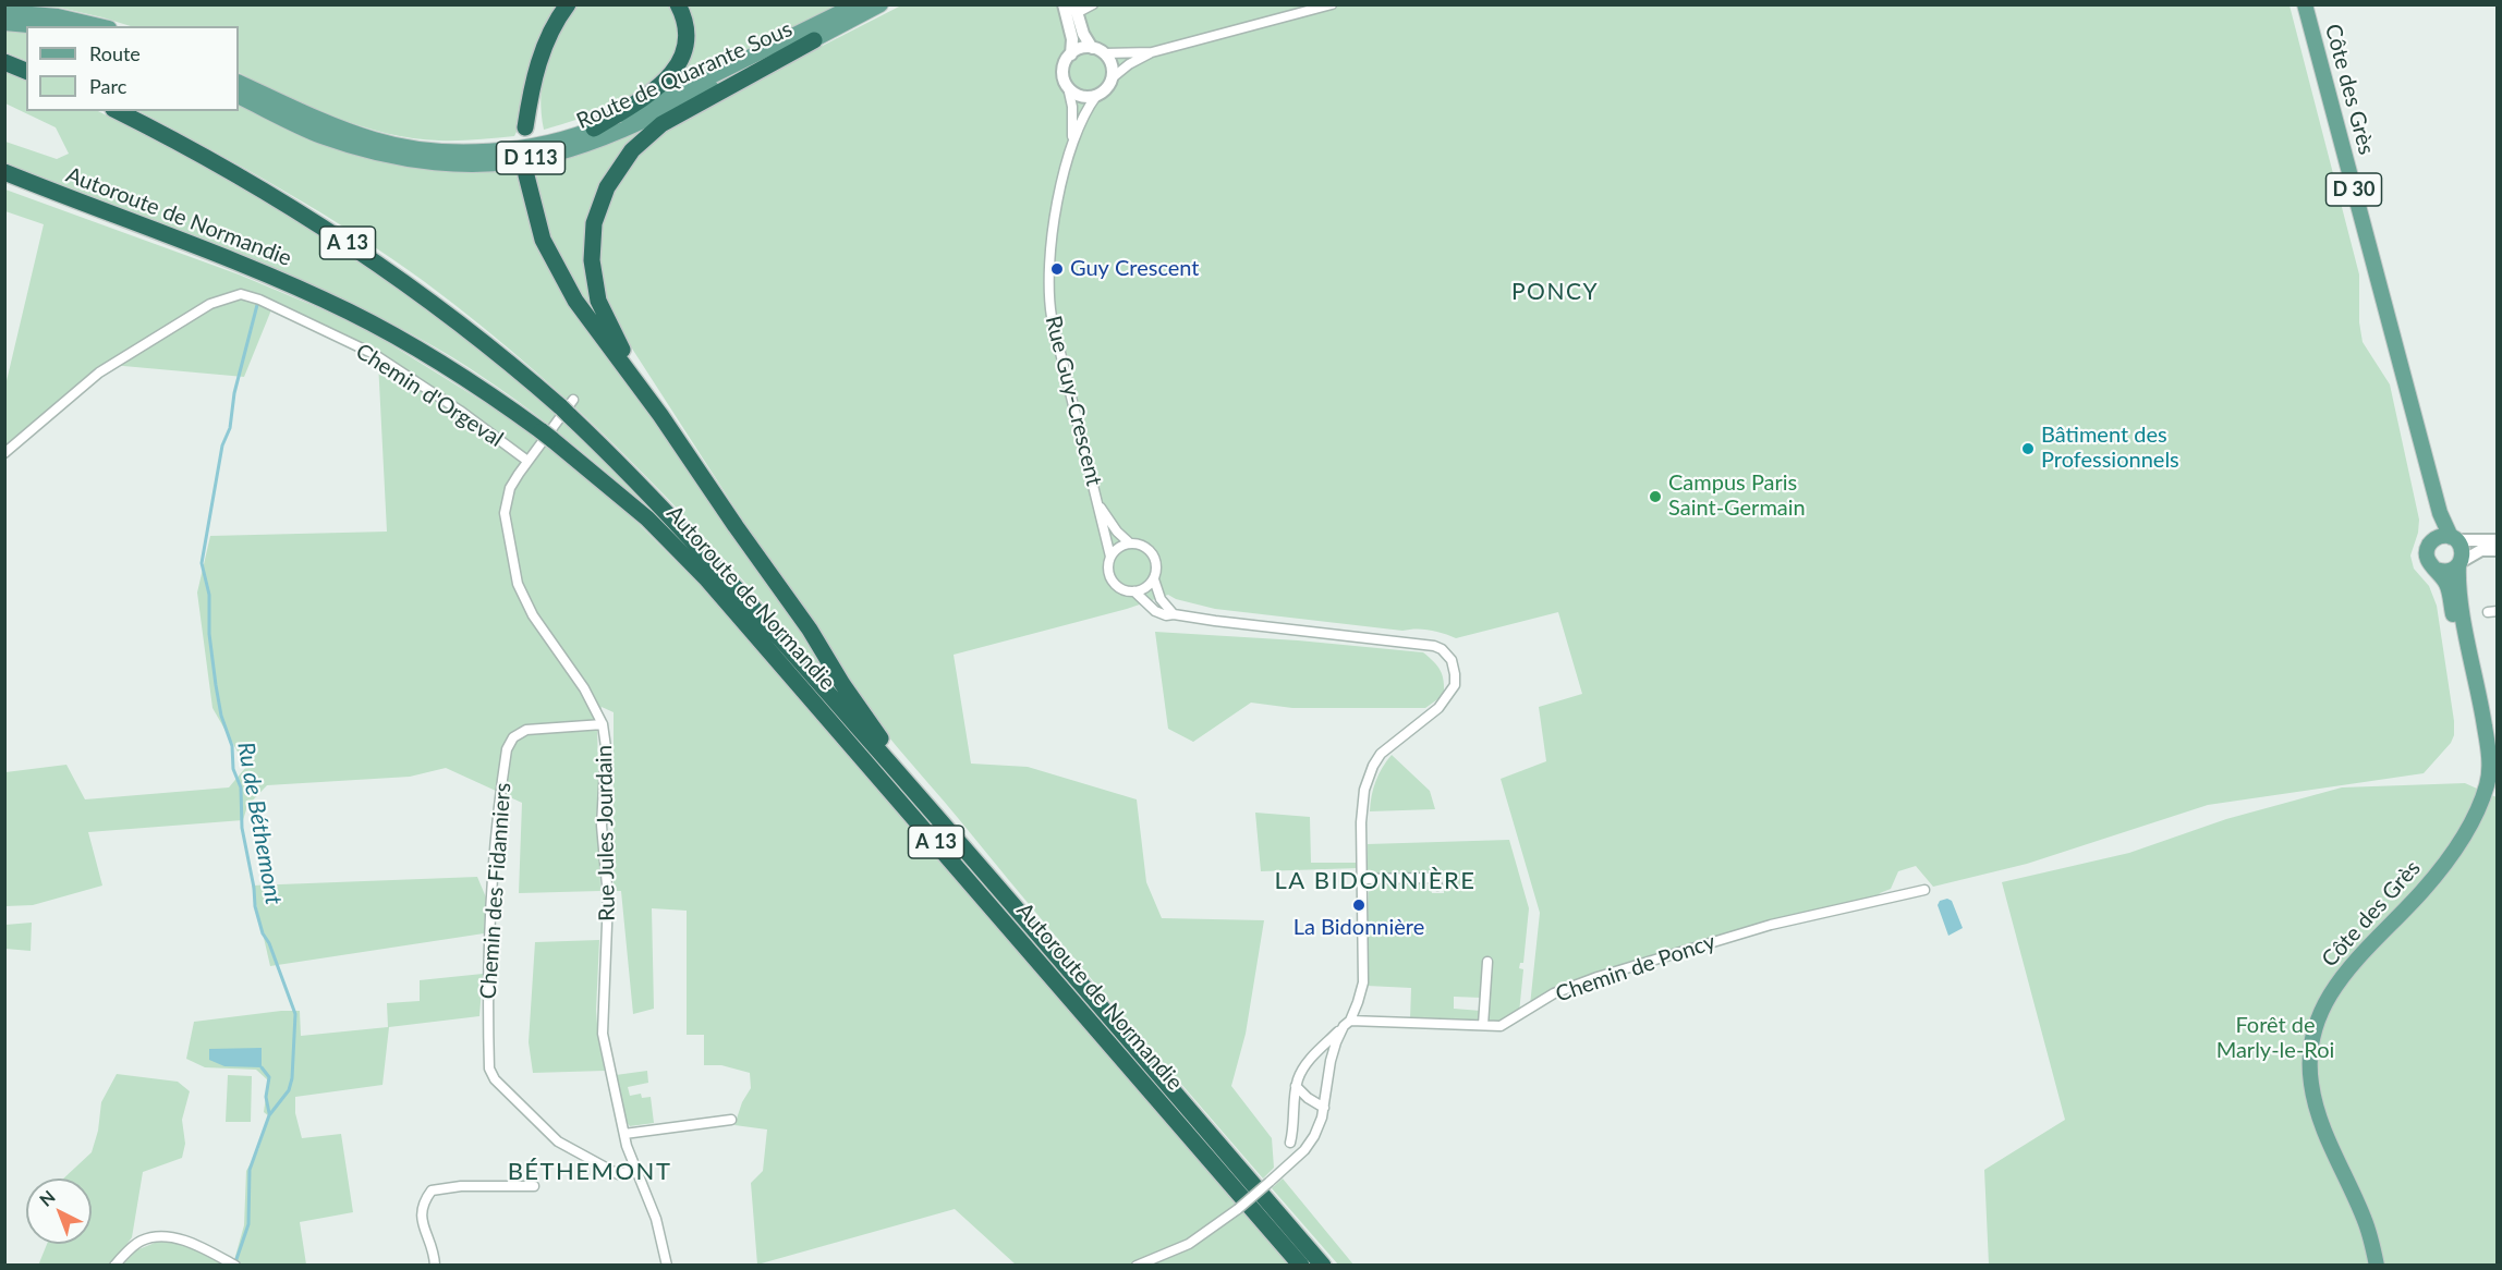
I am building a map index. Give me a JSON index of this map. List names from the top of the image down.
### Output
{
  "streets": {
    "highway": ["Autoroute de Normandie", "A 13"],
    "main road": [
      "Route de Quarante Sous",
      "Côte des Grès",
      "D 113",
      "D 30"
    ],
    "street": [
      "Chemin d'Orgeval",
      "Rue Guy-Crescent",
      "Rue Jules Jourdain",
      "Chemin des Fidanniers",
      "Chemin de Poncy"
    ]
  },
  "crossings": [
    ["Autoroute de Normandie", "Rue Jules Jourdain"],
    ["Chemin d'Orgeval", "Rue Jules Jourdain"],
    ["Rue Jules Jourdain", "Chemin des Fidanniers"]
  ],
  "districts": ["PONCY", "LA BIDONNIÈRE", "BÉTHEMONT"],
  "water": ["Ru de Béthemont"],
  "parks": ["Forêt de Marly-le-Roi"],
  "places": [
    "Guy Crescent",
    "Bâtiment des Professionnels",
    "Campus Paris Saint-Germain",
    "La Bidonnière"
  ],
  "legend": ["Route", "Parc"],
  "north": "top left"
}
